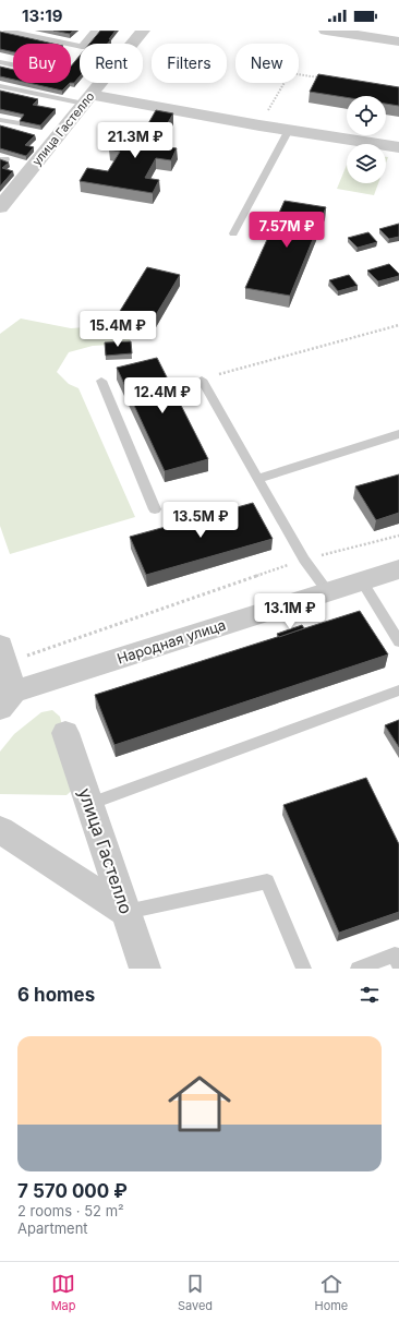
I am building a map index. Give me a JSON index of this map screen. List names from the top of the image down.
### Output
{
  "streets": {
    "street": ["улица Гастелло", "Народная улица"]
  },
  "page": {
    "status": "13:19",
    "chip": [
      "Buy",
      "Rent",
      "Filters",
      "New"
    ],
    "price": [
      "21.3M ₽",
      "7.57M ₽",
      "15.4M ₽",
      "12.4M ₽",
      "13.5M ₽",
      "13.1M ₽"
    ],
    "heading": "6 homes",
    "list": [
      {
        "name": "7 570 000 ₽",
        "note": "2 rooms · 52 m² · Apartment"
      }
    ],
    "tabs": ["Map", "Saved", "Home"]
  }
}
